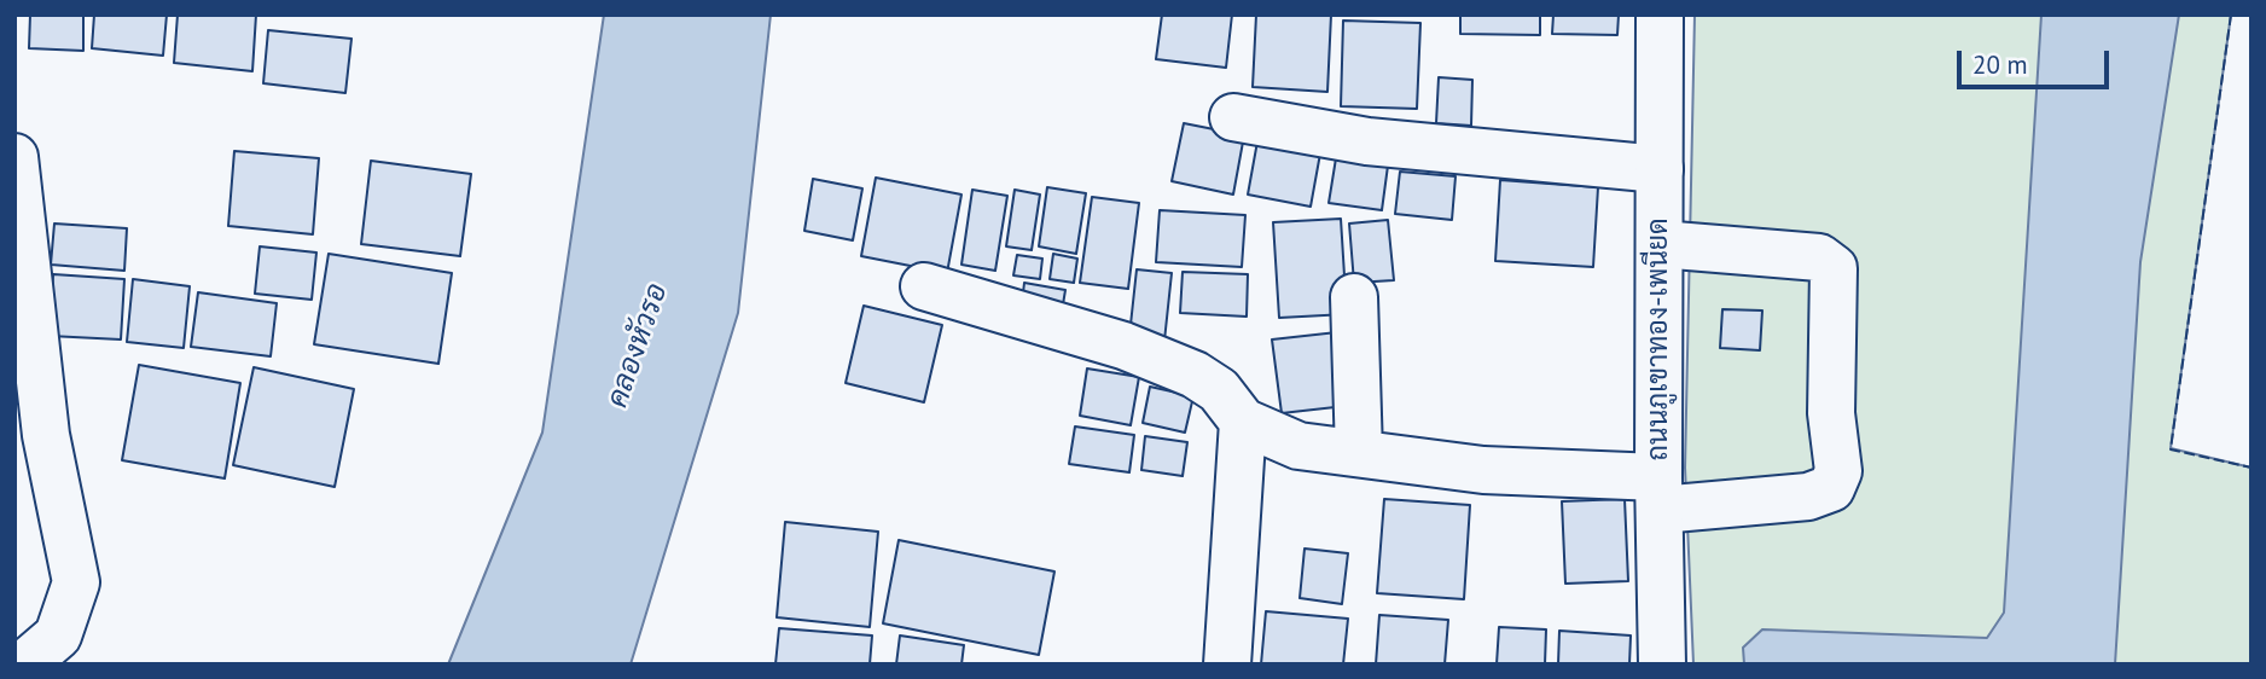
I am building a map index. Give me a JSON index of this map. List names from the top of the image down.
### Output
{
  "streets": {
    "street": ["ถนนภูเขาทอง-เพนียด"]
  },
  "water": ["คลองหัวรอ"],
  "scale_bar": "20 m"
}
